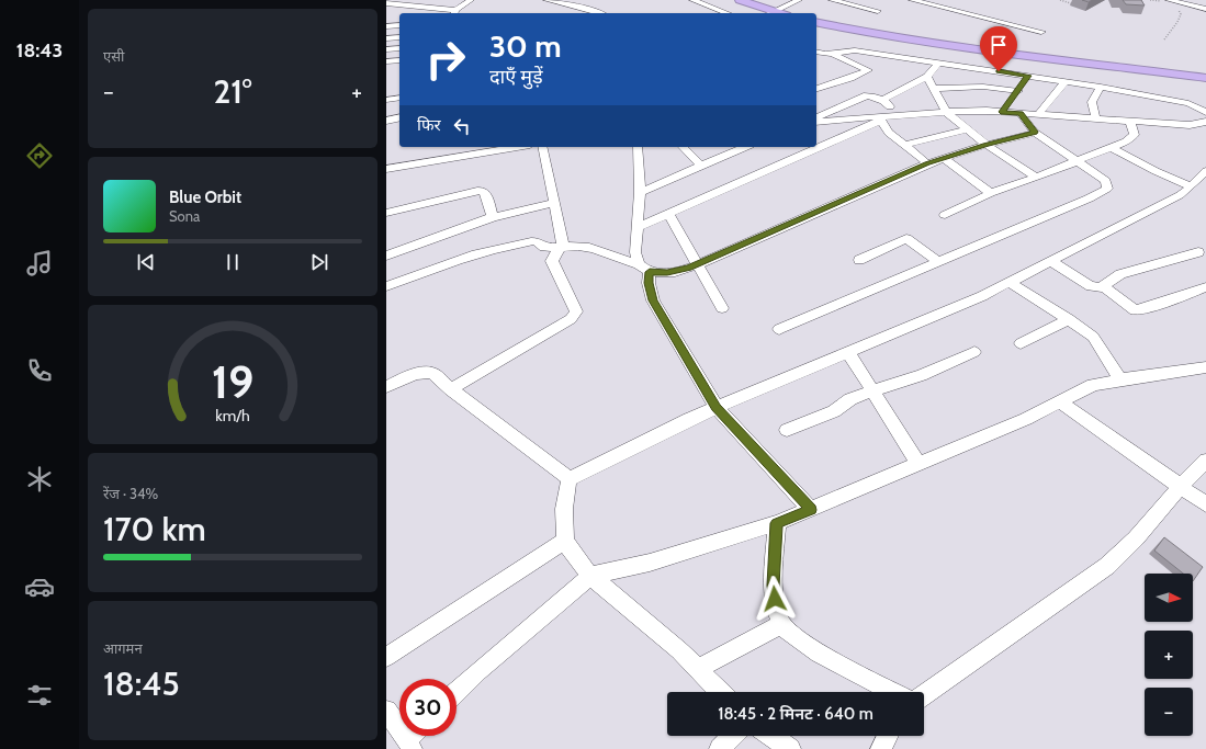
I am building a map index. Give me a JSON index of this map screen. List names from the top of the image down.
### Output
{
  "north": "right",
  "page": {
    "tabs": "18:43",
    "tile": [
      "एसी",
      ["रेंज · 34%", "170 km"],
      ["आगमन", "18:45"]
    ],
    "turn": ["30 m", "दाएँ मुड़ें"],
    "heat": ["−", "21°", "+"],
    "then": "फिर",
    "song": ["Blue Orbit", "Sona"],
    "map_buttons": ["+", "−"],
    "limit": "30",
    "trip": "18:45 · 2 मिनट · 640 m",
    "gauge": ["19", "km/h"]
  }
}
